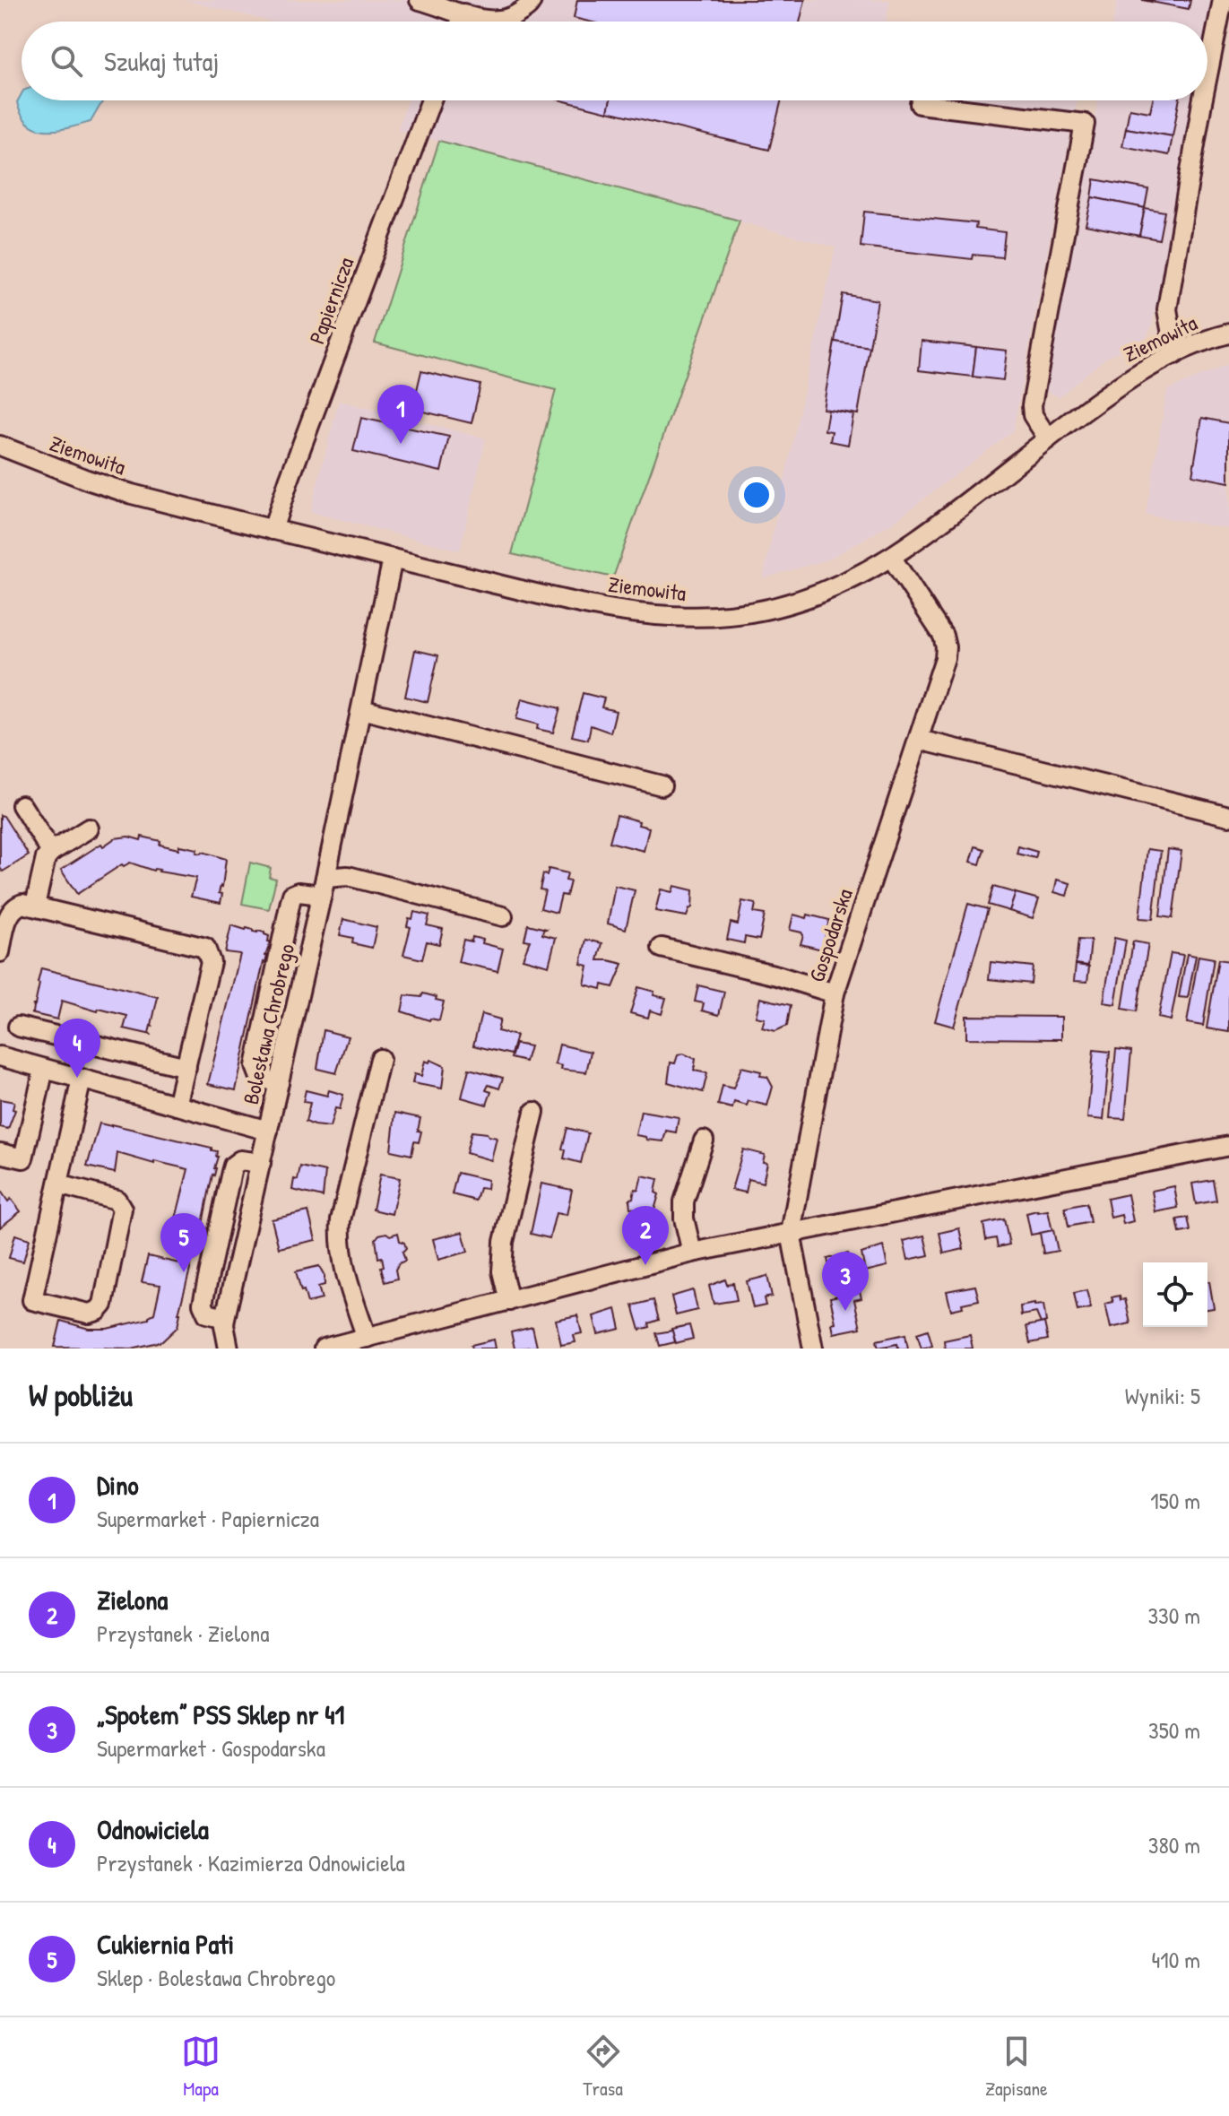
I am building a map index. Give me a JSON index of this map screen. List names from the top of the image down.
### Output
{
  "streets": {
    "street": [
      "Papiernicza",
      "Ziemowita",
      "Gospodarska",
      "Bolesława Chrobrego"
    ]
  },
  "crossings": [
    ["Papiernicza", "Ziemowita"],
    ["Ziemowita", "Gospodarska"],
    ["Ziemowita", "Bolesława Chrobrego"]
  ],
  "page": {
    "search": "Szukaj tutaj",
    "pins": [
      "1",
      "4",
      "2",
      "5",
      "3"
    ],
    "heading": ["W pobliżu", "Wyniki: 5"],
    "list": [
      {
        "mark": "1",
        "name": "Dino",
        "note": "Supermarket · Papiernicza",
        "value": "150 m"
      },
      {
        "mark": "2",
        "name": "Zielona",
        "note": "Przystanek · Zielona",
        "value": "330 m"
      },
      {
        "mark": "3",
        "name": "„Społem” PSS Sklep nr 41",
        "note": "Supermarket · Gospodarska",
        "value": "350 m"
      },
      {
        "mark": "4",
        "name": "Odnowiciela",
        "note": "Przystanek · Kazimierza Odnowiciela",
        "value": "380 m"
      },
      {
        "mark": "5",
        "name": "Cukiernia Pati",
        "note": "Sklep · Bolesława Chrobrego",
        "value": "410 m"
      }
    ],
    "nav": ["Mapa", "Trasa", "Zapisane"]
  }
}
